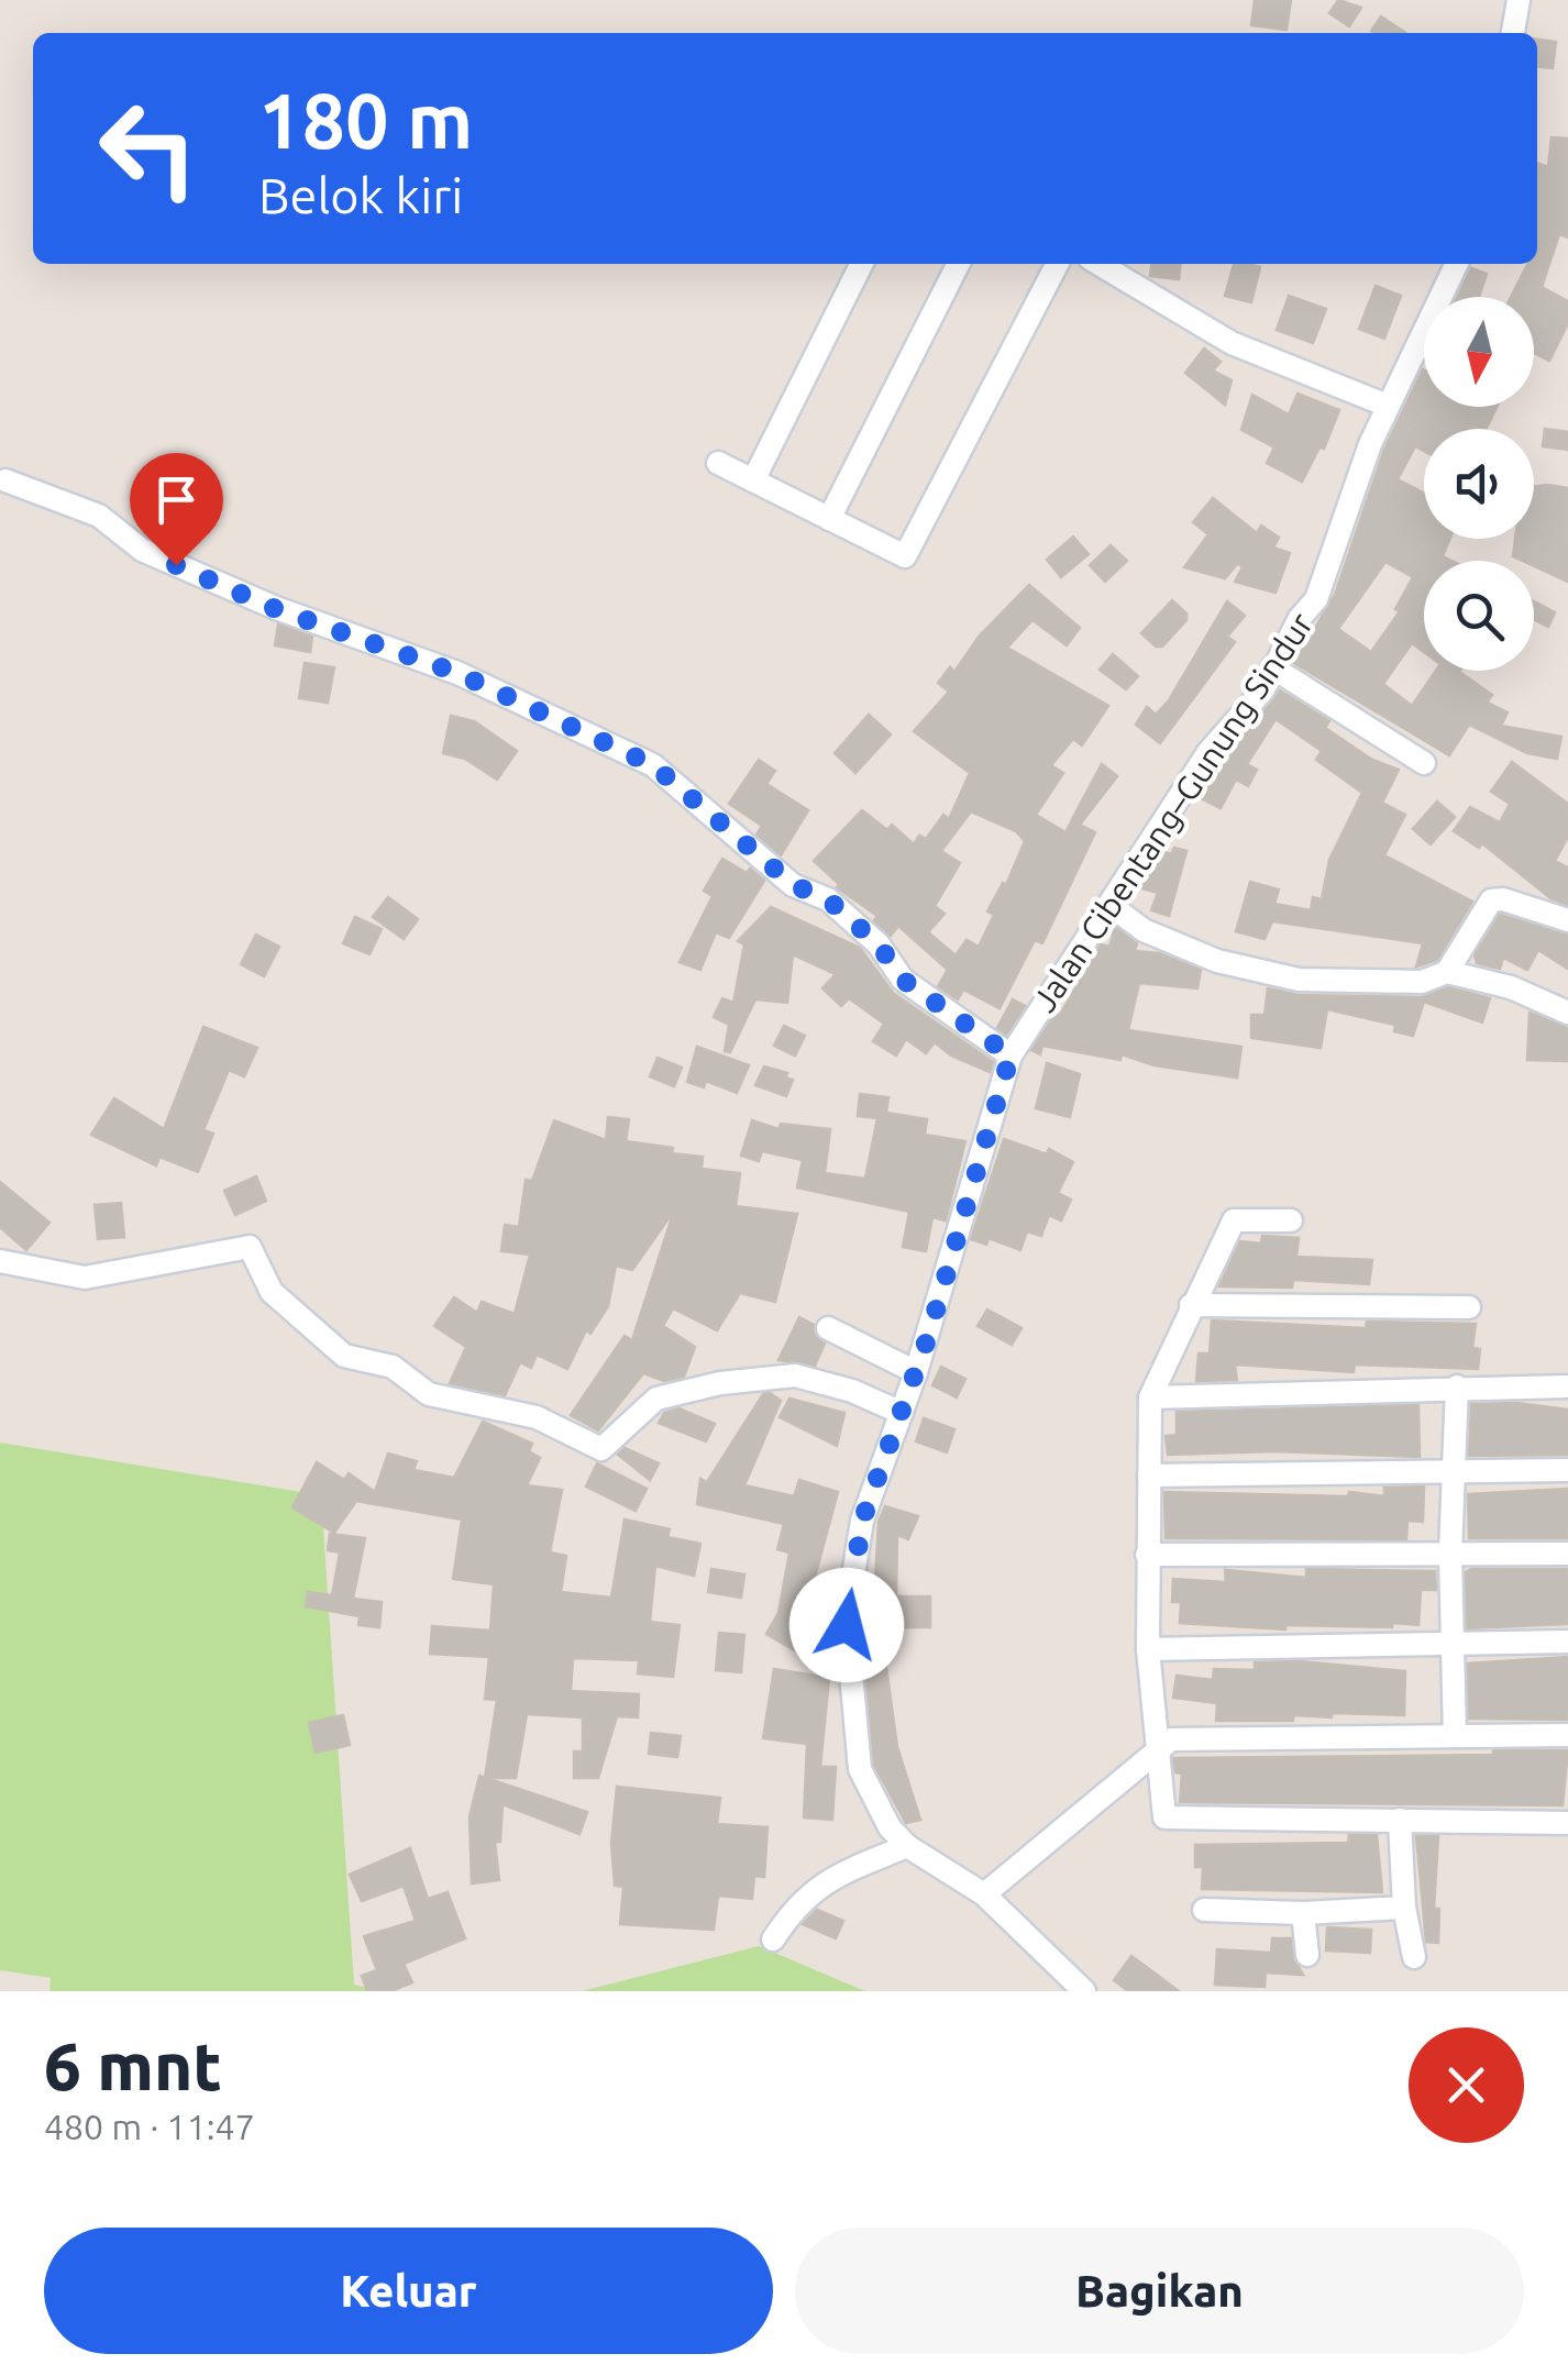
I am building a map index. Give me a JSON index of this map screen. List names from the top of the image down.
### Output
{
  "streets": {
    "street": ["Jalan Cibentang–Gunung Sindur"]
  },
  "north": "bottom",
  "page": {
    "turn": ["180 m", "Belok kiri"],
    "heading": ["6 mnt", "480 m · 11:47"],
    "buttons": ["Keluar", "Bagikan"]
  }
}
